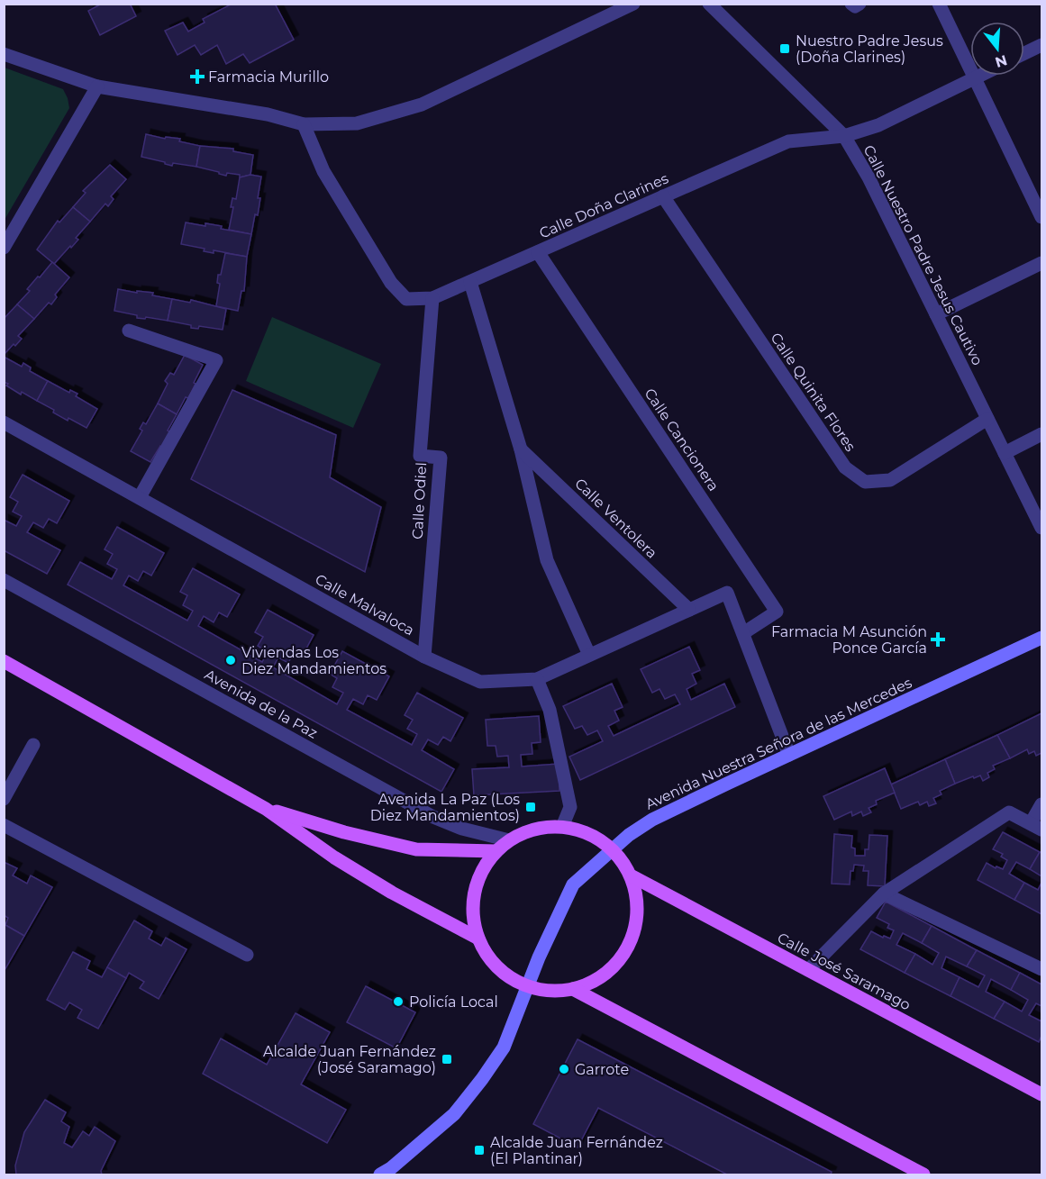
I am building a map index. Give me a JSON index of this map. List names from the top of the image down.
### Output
{
  "streets": {
    "main road": ["Calle José Saramago"],
    "street": [
      "Calle Doña Clarines",
      "Calle Nuestro Padre Jesus Cautivo",
      "Calle Quinita Flores",
      "Calle Cancionera",
      "Calle Odiel",
      "Calle Ventolera",
      "Calle Malvaloca",
      "Avenida de la Paz",
      "Avenida Nuestra Señora de las Mercedes"
    ]
  },
  "crossings": [
    ["Calle Doña Clarines", "Calle Nuestro Padre Jesus Cautivo"],
    ["Calle Doña Clarines", "Calle Quinita Flores"],
    ["Calle Doña Clarines", "Calle Cancionera"],
    ["Calle Doña Clarines", "Calle Odiel"],
    ["Calle Nuestro Padre Jesus Cautivo", "Calle Quinita Flores"],
    ["Calle Cancionera", "Calle Malvaloca"],
    ["Calle Odiel", "Calle Malvaloca"],
    ["Calle Ventolera", "Calle Malvaloca"]
  ],
  "places": {
    "transit": [
      "Nuestro Padre Jesus (Doña Clarines)",
      "Avenida La Paz (Los Diez Mandamientos)",
      "Alcalde Juan Fernández (José Saramago)",
      "Alcalde Juan Fernández (El Plantinar)"
    ],
    "health": ["Farmacia Murillo", "Farmacia M Asunción Ponce García"],
    "other": ["Viviendas Los Diez Mandamientos", "Policía Local", "Garrote"]
  },
  "north": "bottom"
}
